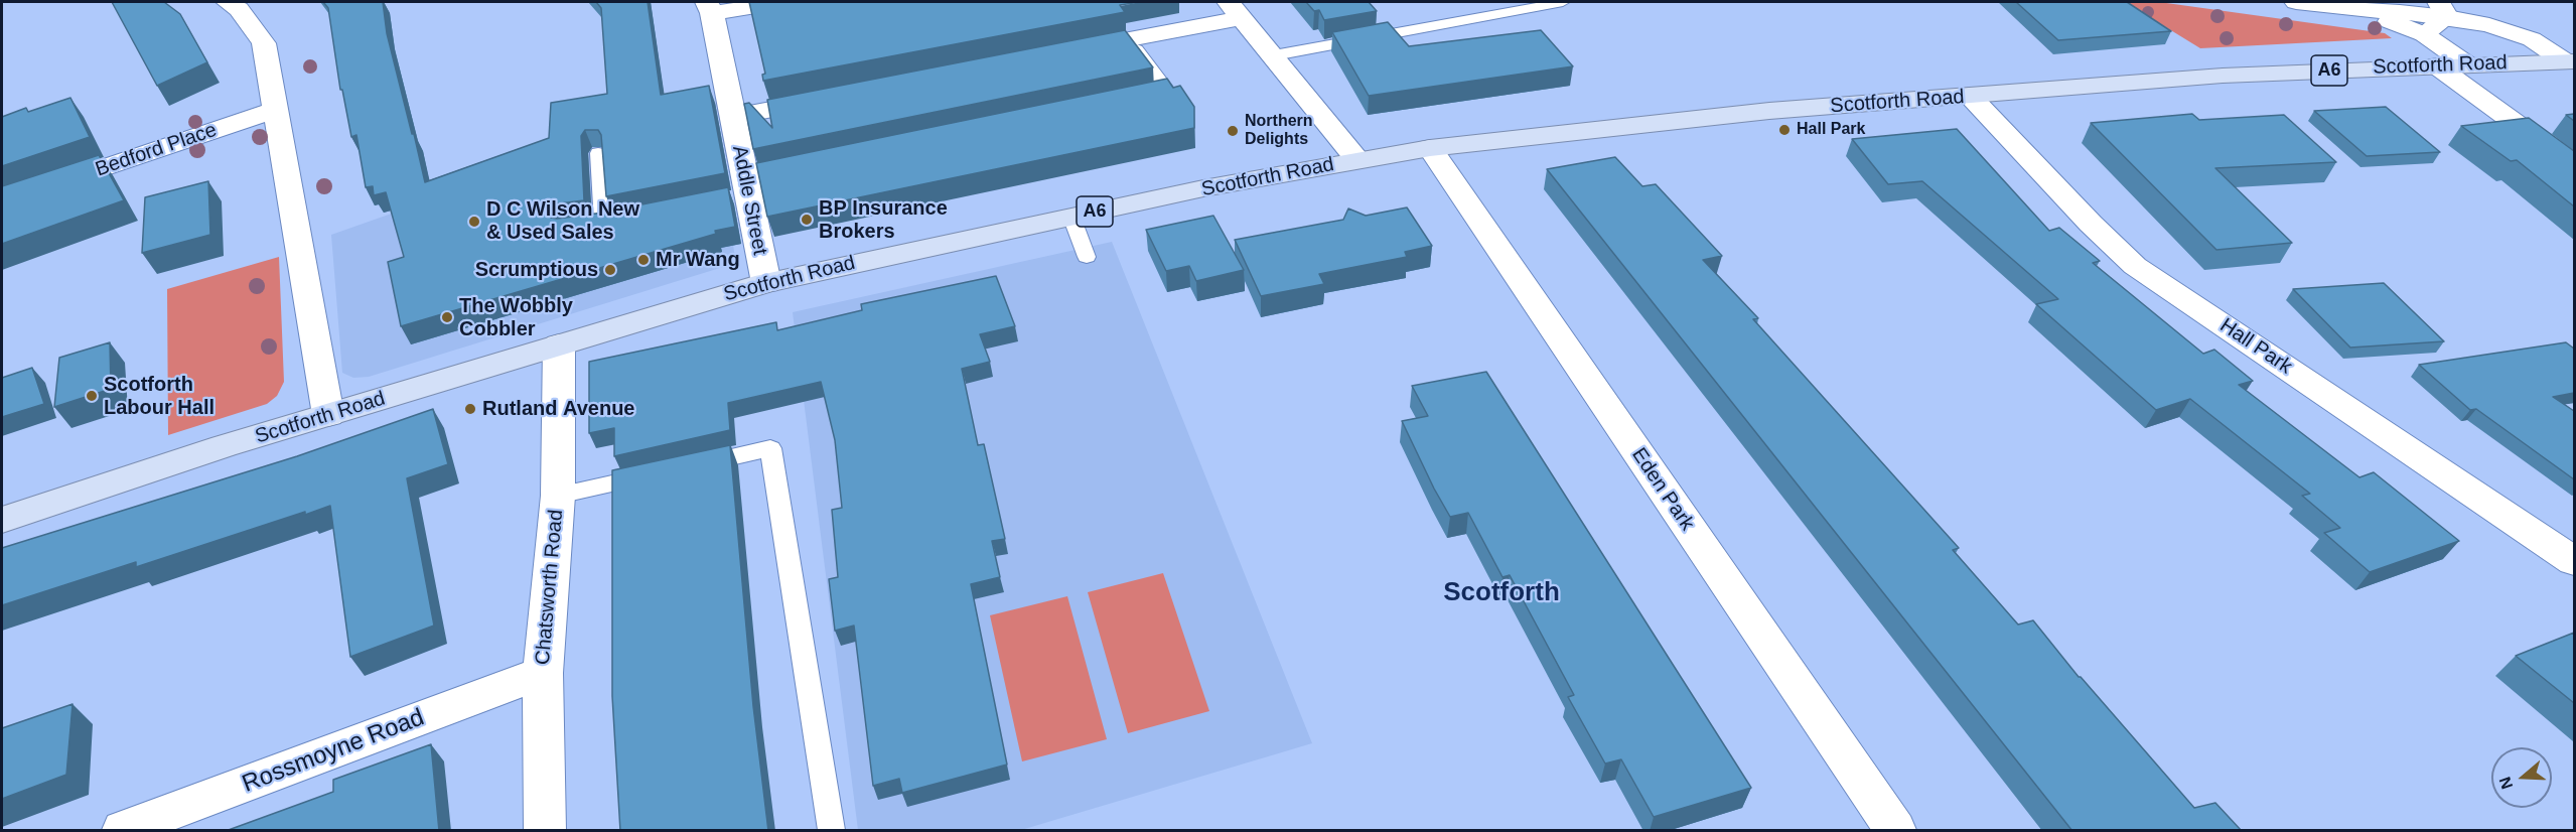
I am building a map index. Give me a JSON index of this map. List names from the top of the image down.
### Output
{
  "streets": {
    "main road": ["Scotforth Road", "A6"],
    "street": [
      "Bedford Place",
      "Addle Street",
      "Hall Park",
      "Eden Park",
      "Chatsworth Road",
      "Rossmoyne Road"
    ]
  },
  "crossings": [
    ["Scotforth Road", "Addle Street"],
    ["Scotforth Road", "Hall Park"],
    ["Scotforth Road", "Eden Park"],
    ["Scotforth Road", "Chatsworth Road"],
    ["Chatsworth Road", "Rossmoyne Road"]
  ],
  "districts": ["Scotforth"],
  "places": [
    "Hall Park",
    "Northern Delights",
    "BP Insurance Brokers",
    "D C Wilson New & Used Sales",
    "Mr Wang",
    "Scrumptious",
    "The Wobbly Cobbler",
    "Scotforth Labour Hall",
    "Rutland Avenue"
  ],
  "north": "left"
}
